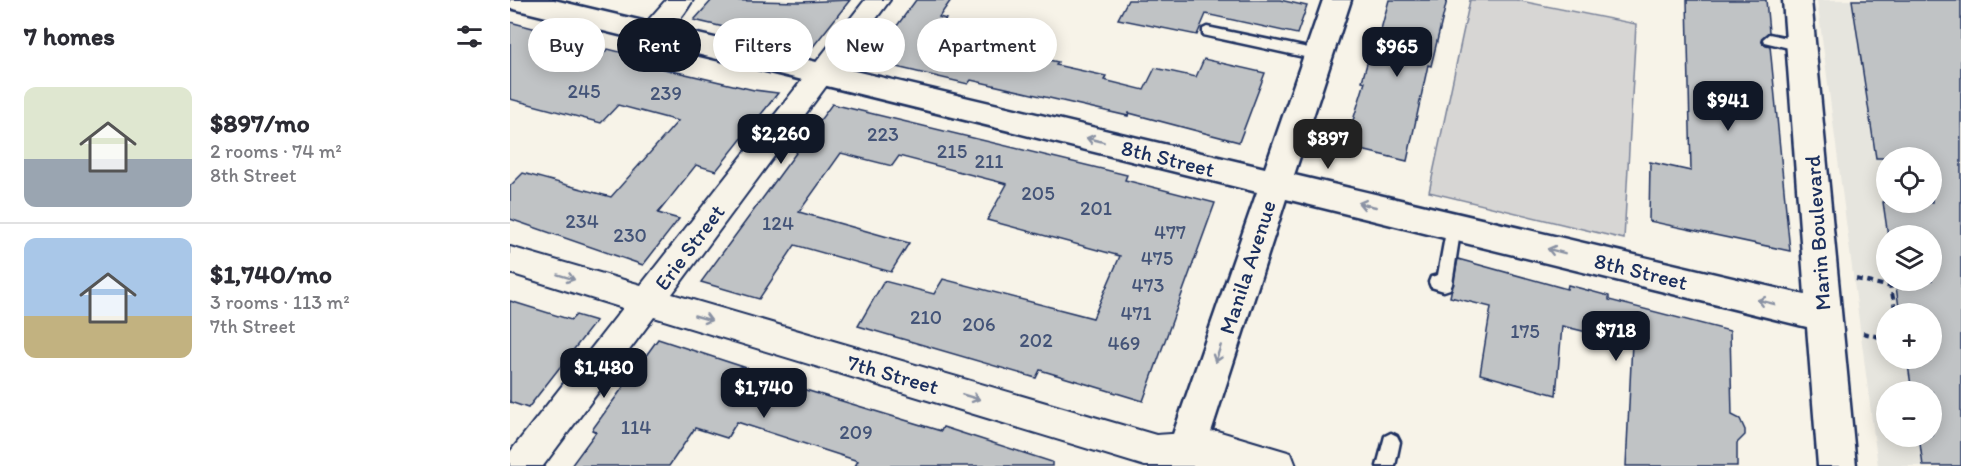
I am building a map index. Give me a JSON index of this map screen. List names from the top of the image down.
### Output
{
  "streets": {
    "street": [
      "8th Street",
      "Marin Boulevard",
      "Erie Street",
      "Manila Avenue",
      "7th Street"
    ]
  },
  "crossings": [
    ["8th Street", "Marin Boulevard"],
    ["8th Street", "Erie Street"],
    ["8th Street", "Manila Avenue"],
    ["Erie Street", "7th Street"],
    ["Manila Avenue", "7th Street"]
  ],
  "one_way": ["8th Street", "Manila Avenue", "7th Street"],
  "house_numbers": [
    "245",
    "239",
    "223",
    "215",
    "211",
    "205",
    "201",
    "234",
    "124",
    "477",
    "230",
    "475",
    "473",
    "471",
    "210",
    "206",
    "175",
    "202",
    "469",
    "114",
    "209"
  ],
  "page": {
    "heading": "7 homes",
    "chip": [
      "Buy",
      "Rent",
      "Filters",
      "New",
      "Apartment"
    ],
    "price": [
      "$965",
      "$941",
      "$2,260",
      "$897",
      "$718",
      "$1,480",
      "$1,740"
    ],
    "list": [
      {
        "name": "$897/mo",
        "note": "2 rooms · 74 m² · 8th Street"
      },
      {
        "name": "$1,740/mo",
        "note": "3 rooms · 113 m² · 7th Street"
      }
    ],
    "map_buttons": ["+", "−"]
  }
}
